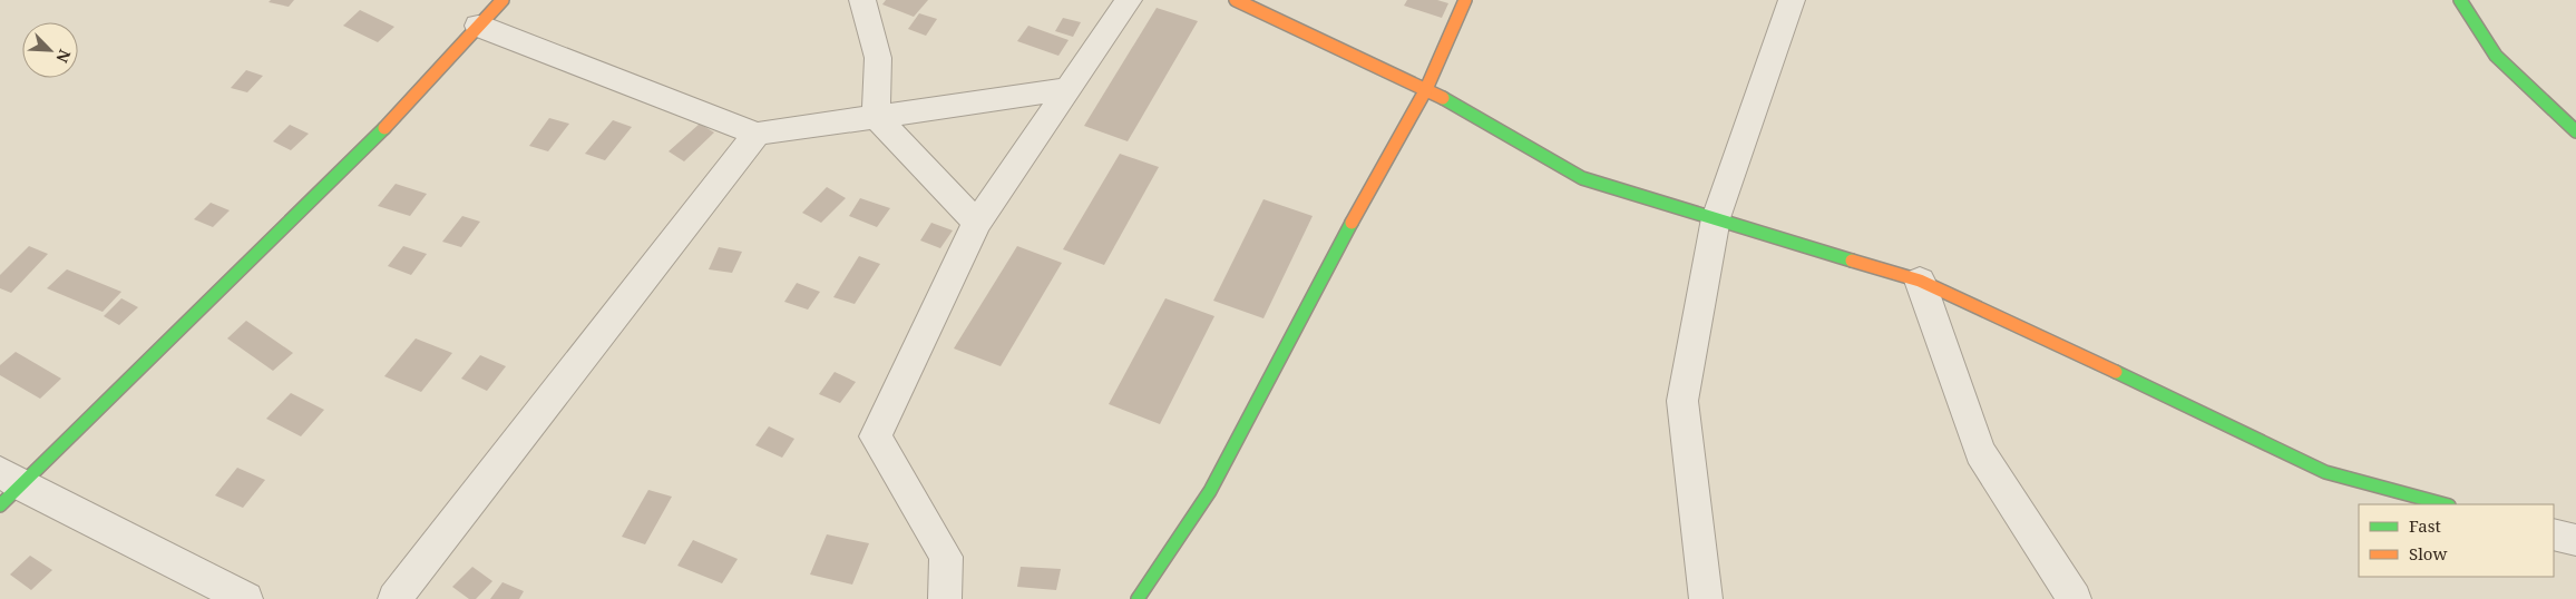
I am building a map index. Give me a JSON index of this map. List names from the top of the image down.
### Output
{
  "legend": ["Fast", "Slow"],
  "north": "bottom right"
}
